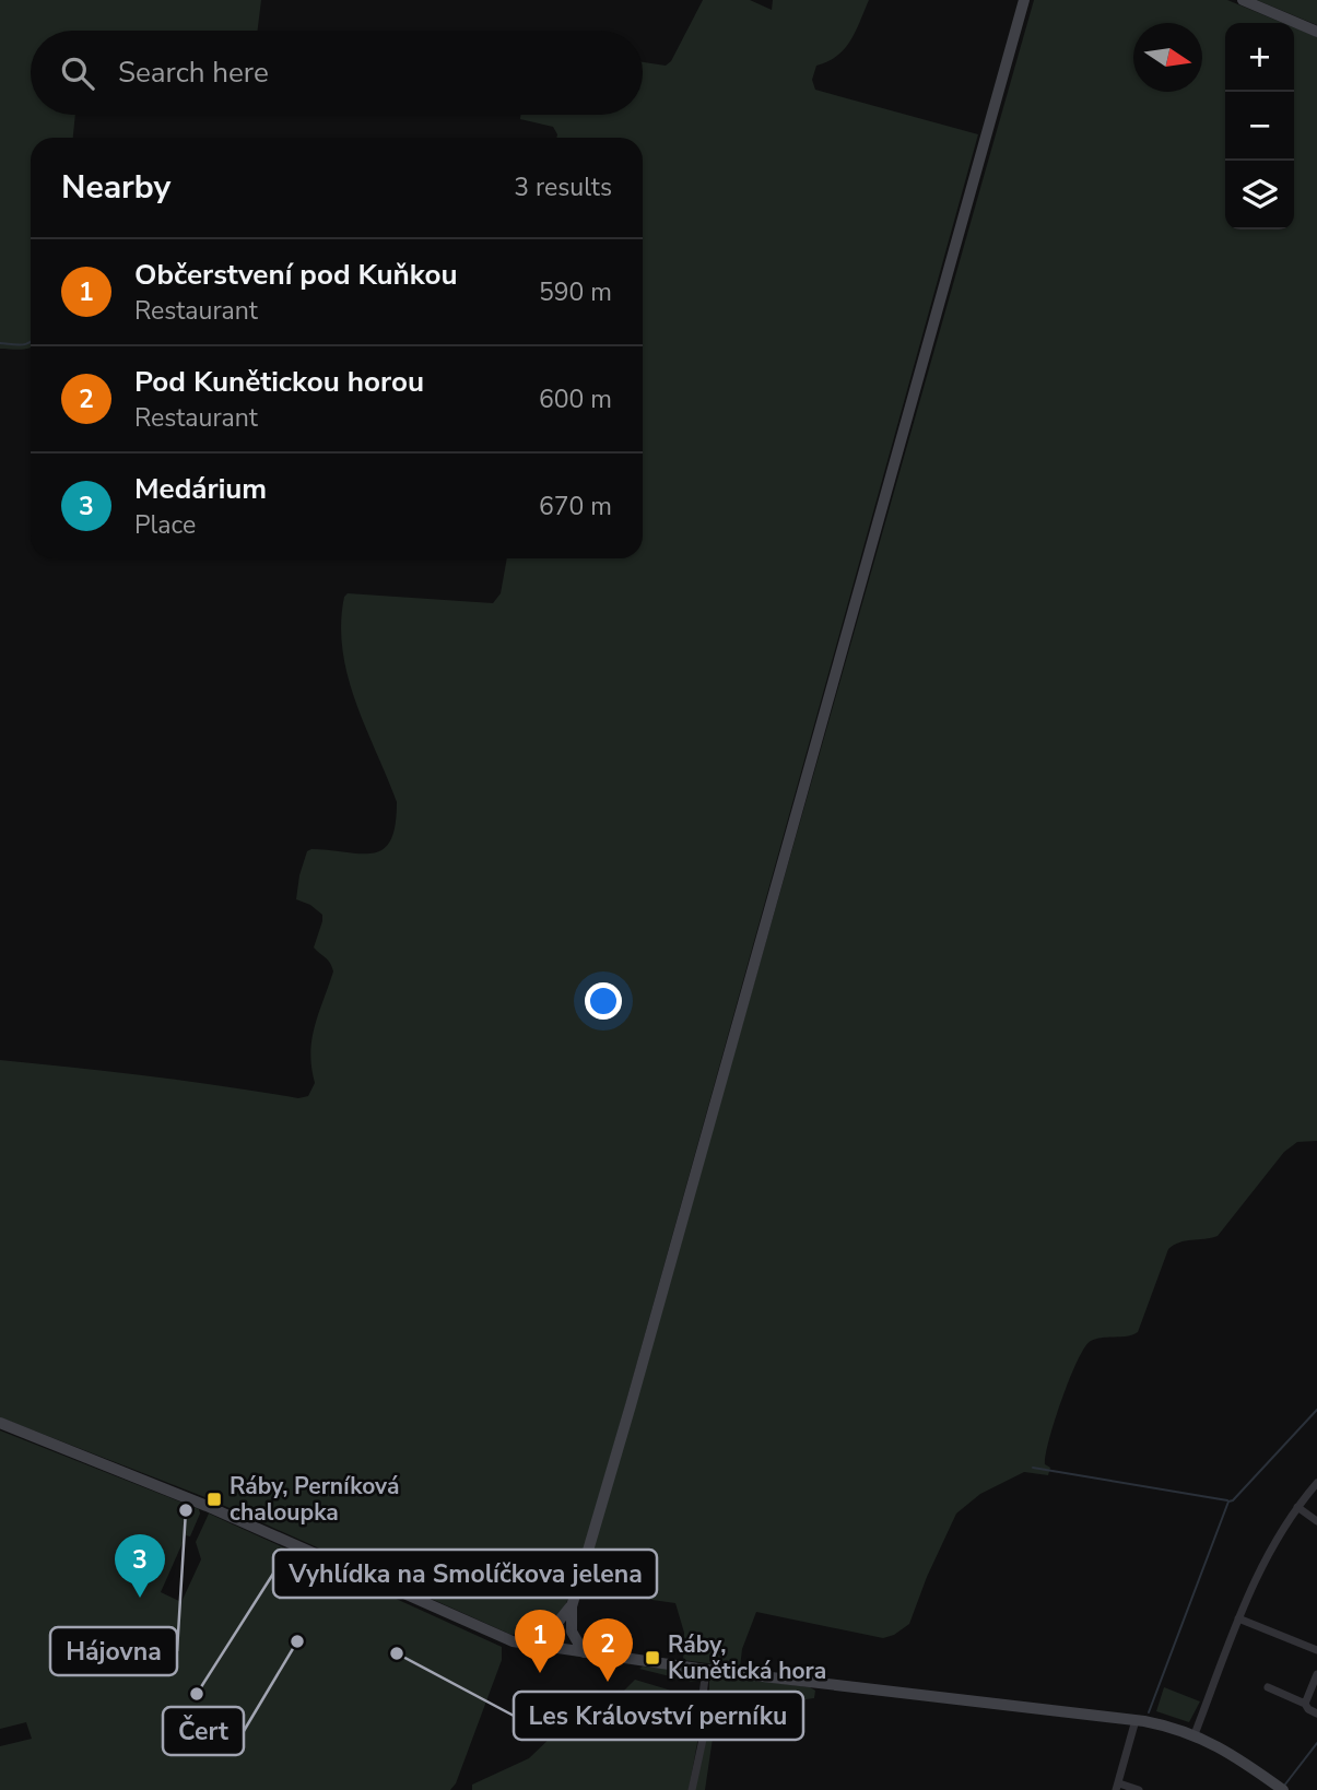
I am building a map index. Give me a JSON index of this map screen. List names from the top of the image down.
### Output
{
  "places": {
    "transit": ["Ráby, Perníková chaloupka", "Ráby, Kunětická hora"],
    "other": [
      "Hájovna",
      "Čert",
      "Les Království perníku",
      "Vyhlídka na Smolíčkova jelena"
    ]
  },
  "north": "right",
  "page": {
    "map_buttons": ["+", "−"],
    "search": "Search here",
    "heading": ["Nearby", "3 results"],
    "list": [
      {
        "mark": "1",
        "name": "Občerstvení pod Kuňkou",
        "note": "Restaurant",
        "value": "590 m"
      },
      {
        "mark": "2",
        "name": "Pod Kunětickou horou",
        "note": "Restaurant",
        "value": "600 m"
      },
      {
        "mark": "3",
        "name": "Medárium",
        "note": "Place",
        "value": "670 m"
      }
    ],
    "pins": ["3", "1", "2"]
  }
}
